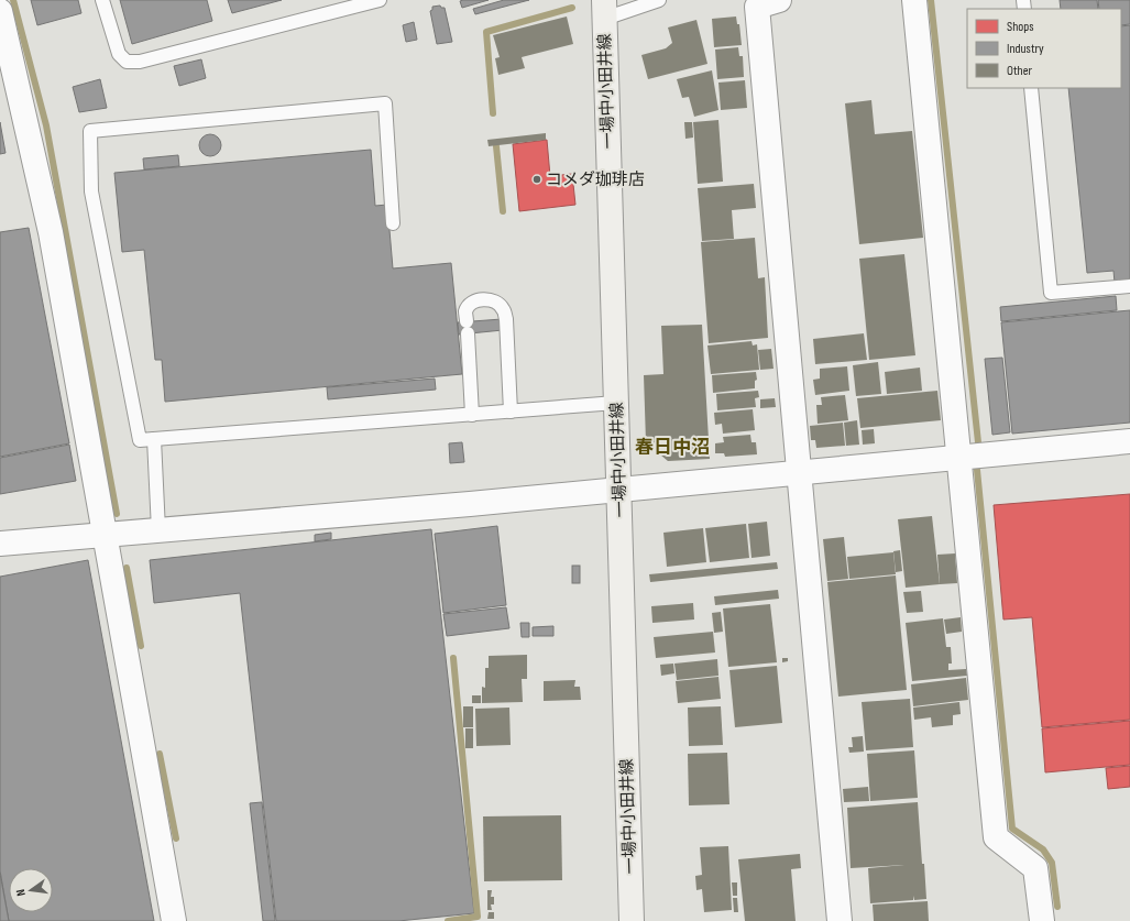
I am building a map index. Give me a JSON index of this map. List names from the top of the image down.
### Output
{
  "streets": {
    "main road": ["一場中小田井線"]
  },
  "districts": ["春日中沼"],
  "places": ["コメダ珈琲店"],
  "legend": ["Shops", "Industry", "Other"],
  "north": "left"
}
